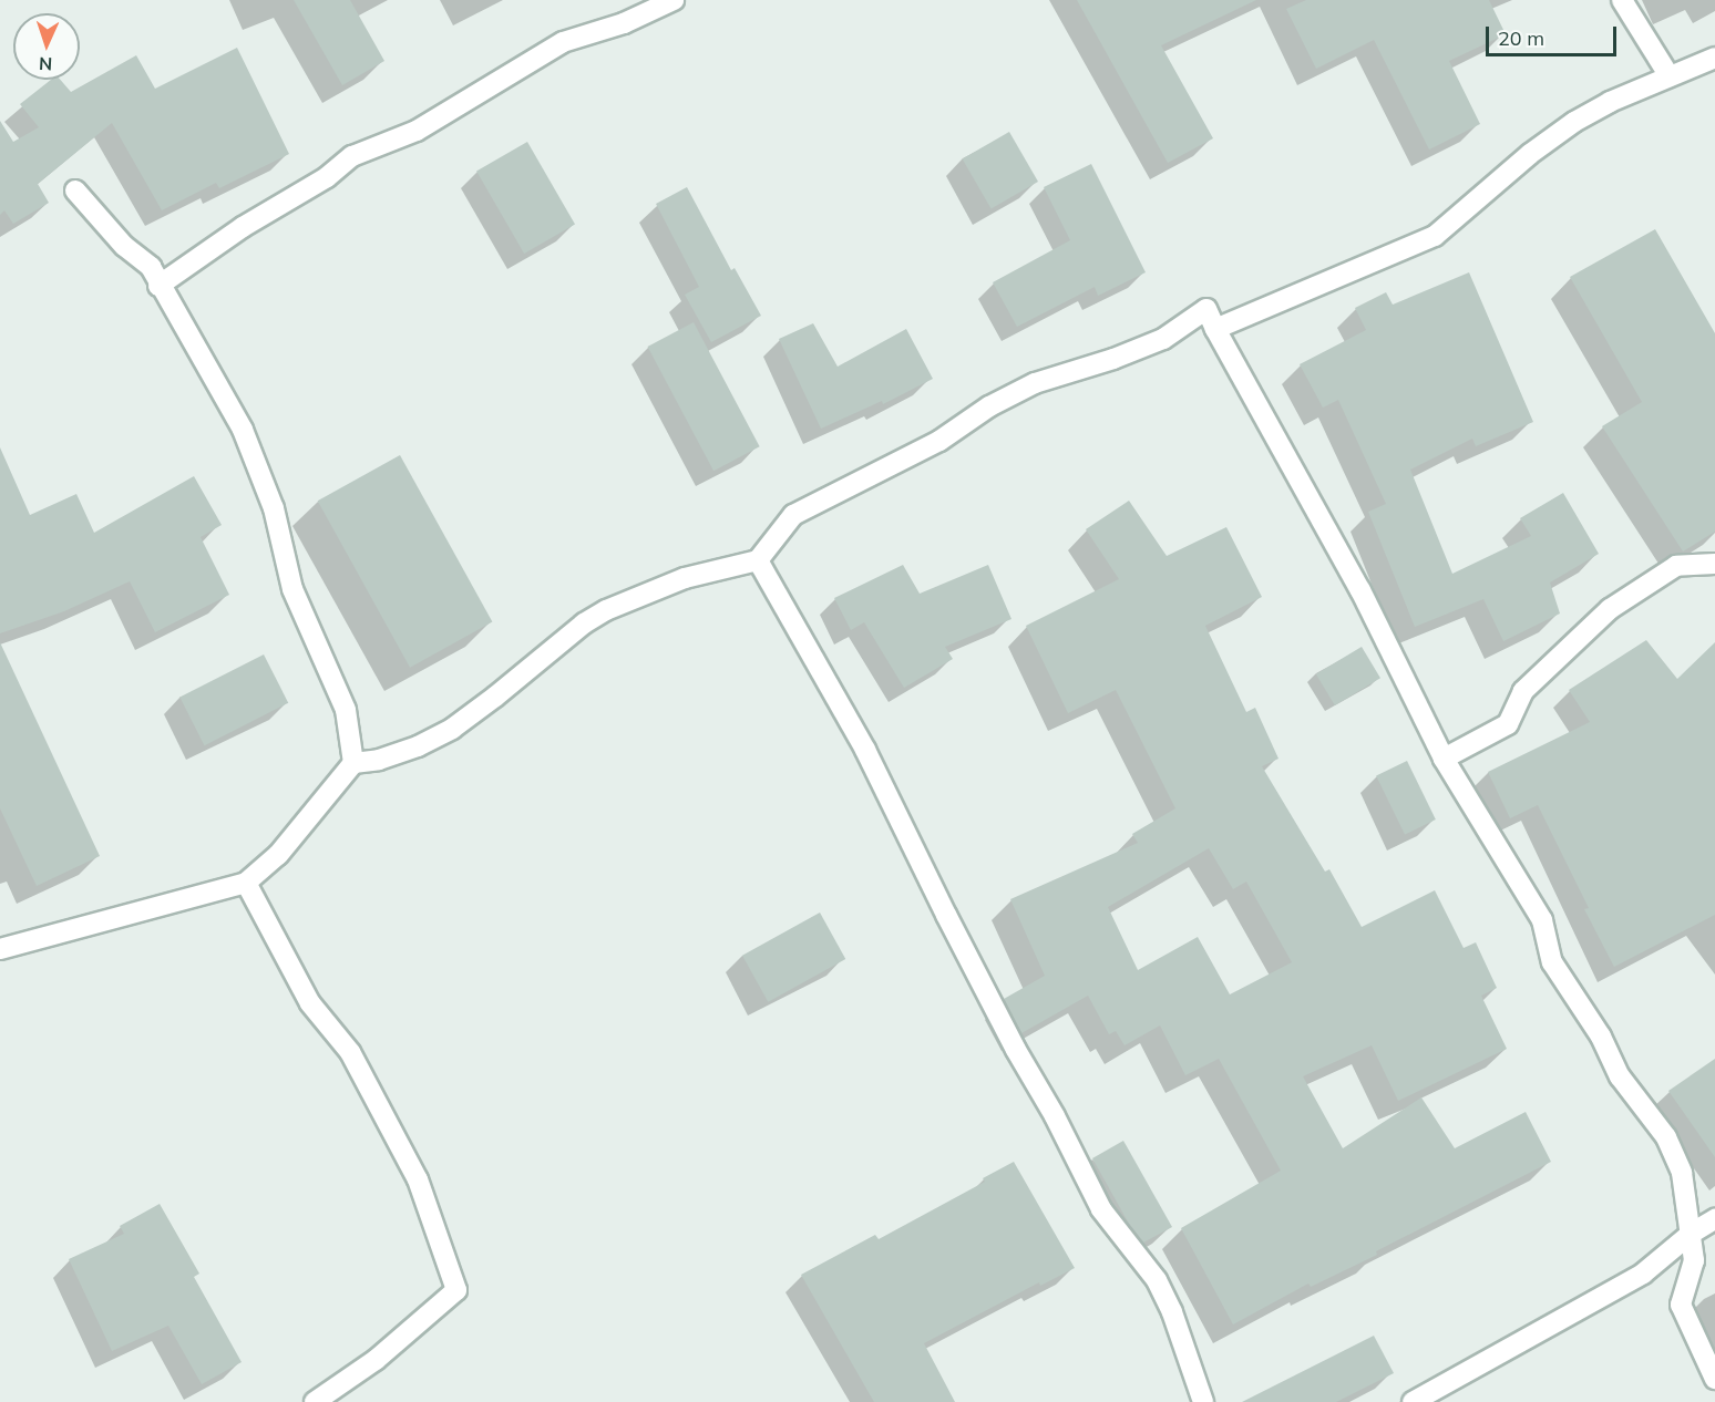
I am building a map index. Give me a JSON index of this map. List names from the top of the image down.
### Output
{
  "scale_bar": "20 m",
  "north": "bottom"
}
